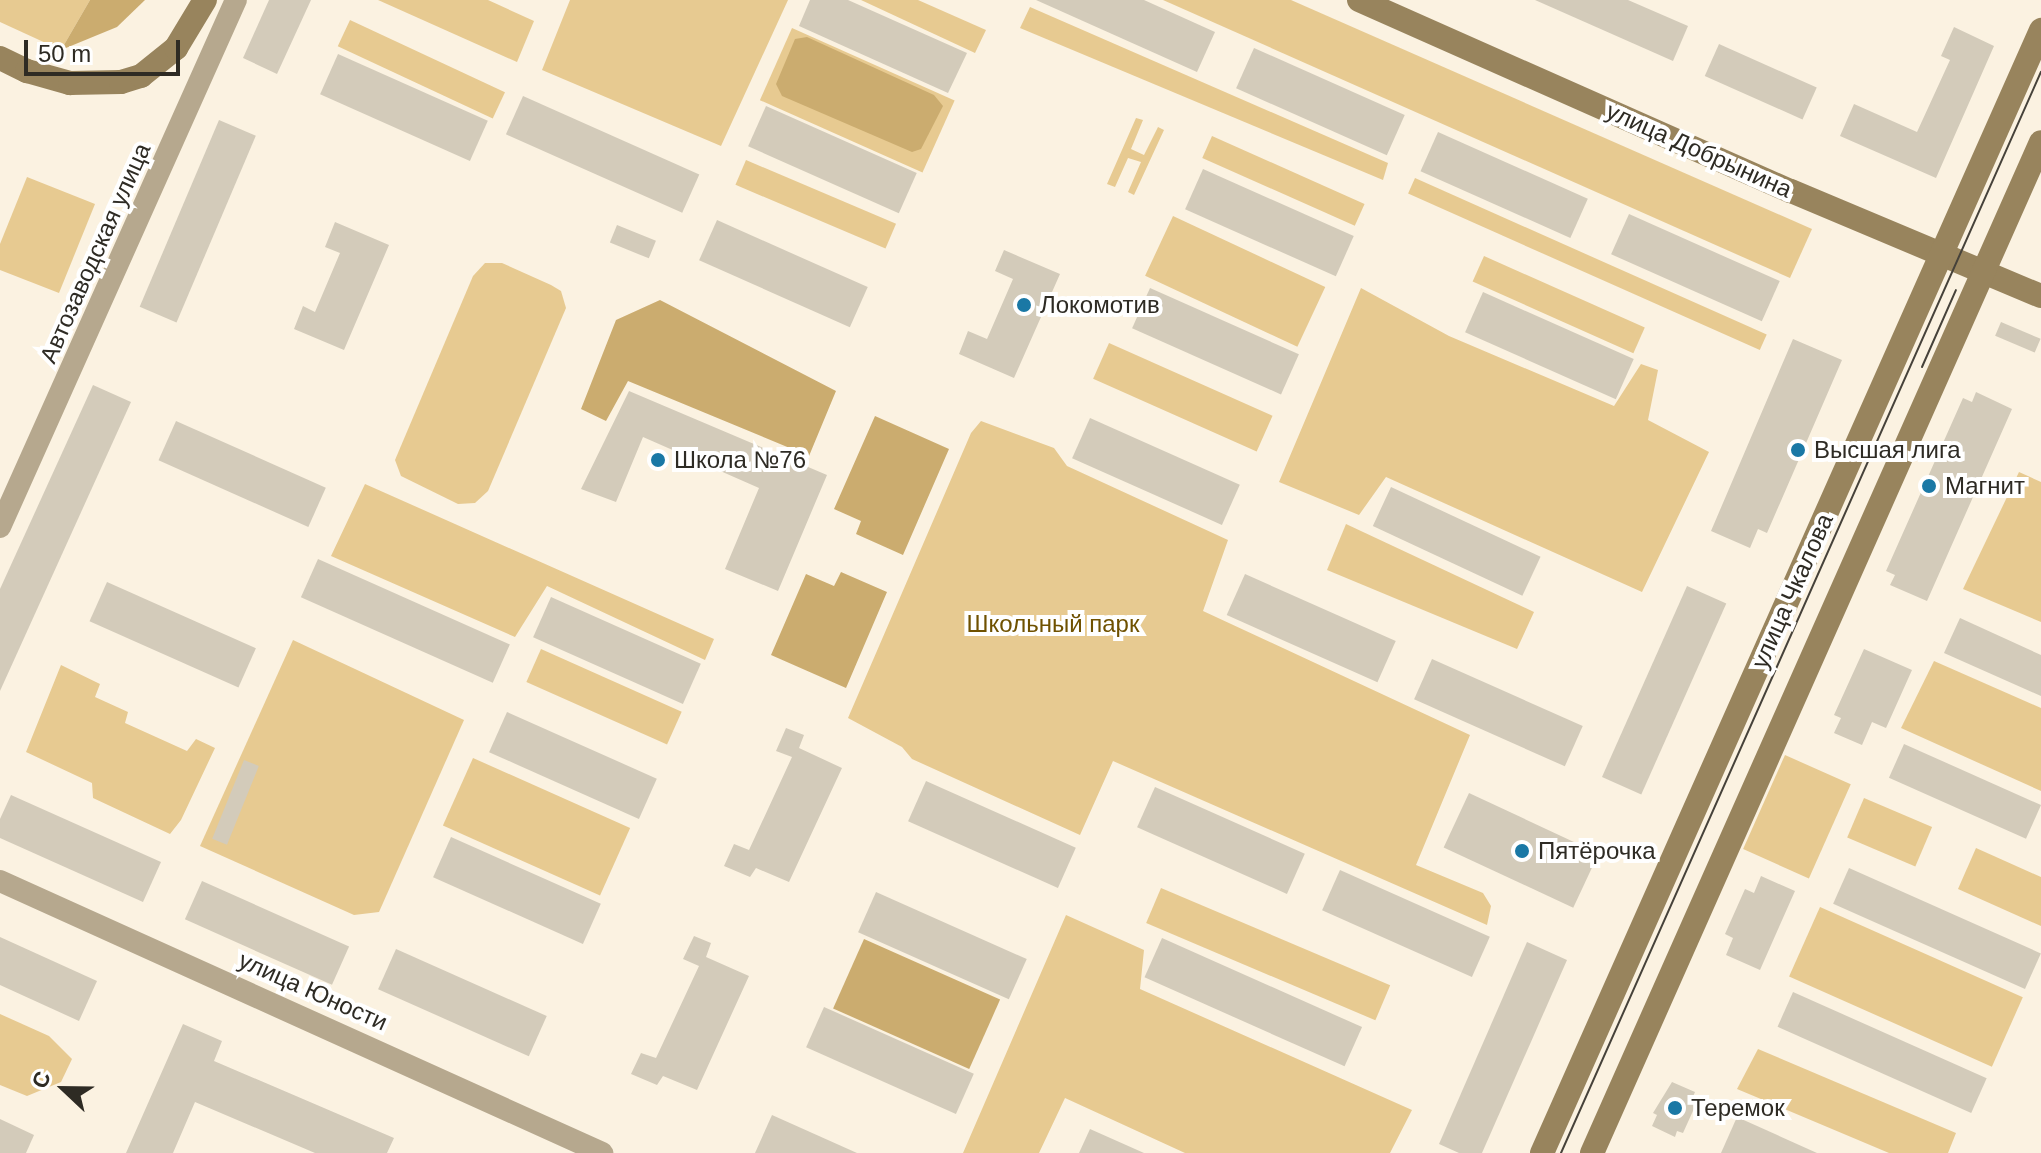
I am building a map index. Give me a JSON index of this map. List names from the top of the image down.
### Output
{
  "streets": {
    "street": [
      "улица Добрынина",
      "Автозаводская улица",
      "улица Чкалова",
      "улица Юности"
    ]
  },
  "crossings": [
    ["улица Добрынина", "улица Чкалова"]
  ],
  "parks": ["Школьный парк"],
  "places": [
    "Локомотив",
    "Высшая лига",
    "Школа №76",
    "Магнит",
    "Пятёрочка",
    "Теремок"
  ],
  "scale_bar": "50 m",
  "north": "left"
}
